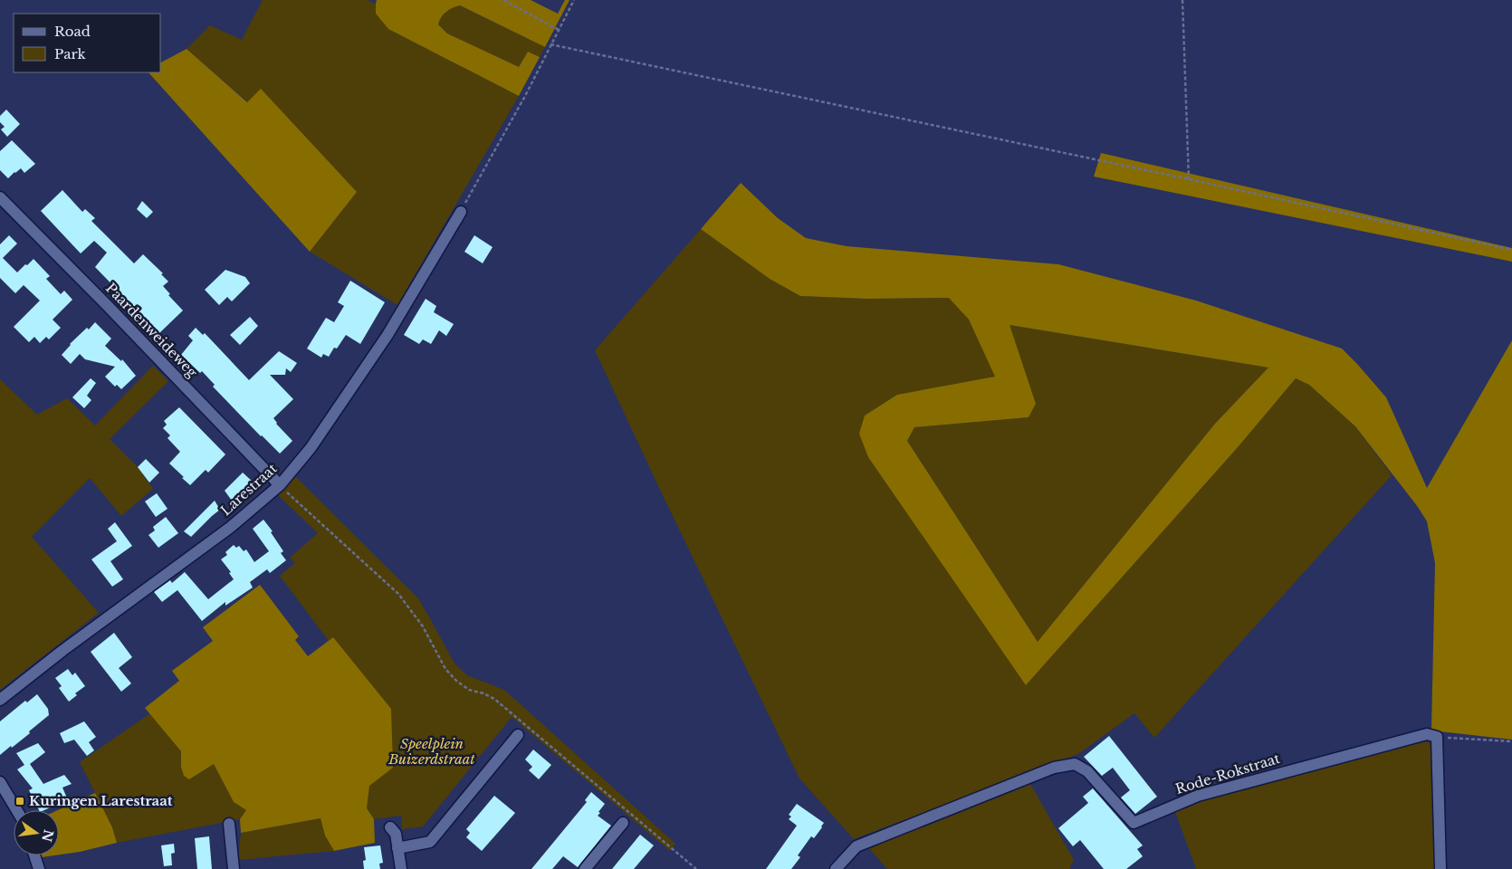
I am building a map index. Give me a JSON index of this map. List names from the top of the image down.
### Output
{
  "streets": {
    "street": ["Paardenweideweg", "Larestraat", "Rode-Rokstraat"]
  },
  "crossings": [
    ["Paardenweideweg", "Larestraat"]
  ],
  "parks": ["Speelplein Buizerdstraat"],
  "places": {
    "transit": ["Kuringen Larestraat"]
  },
  "legend": ["Road", "Park"],
  "north": "right"
}
